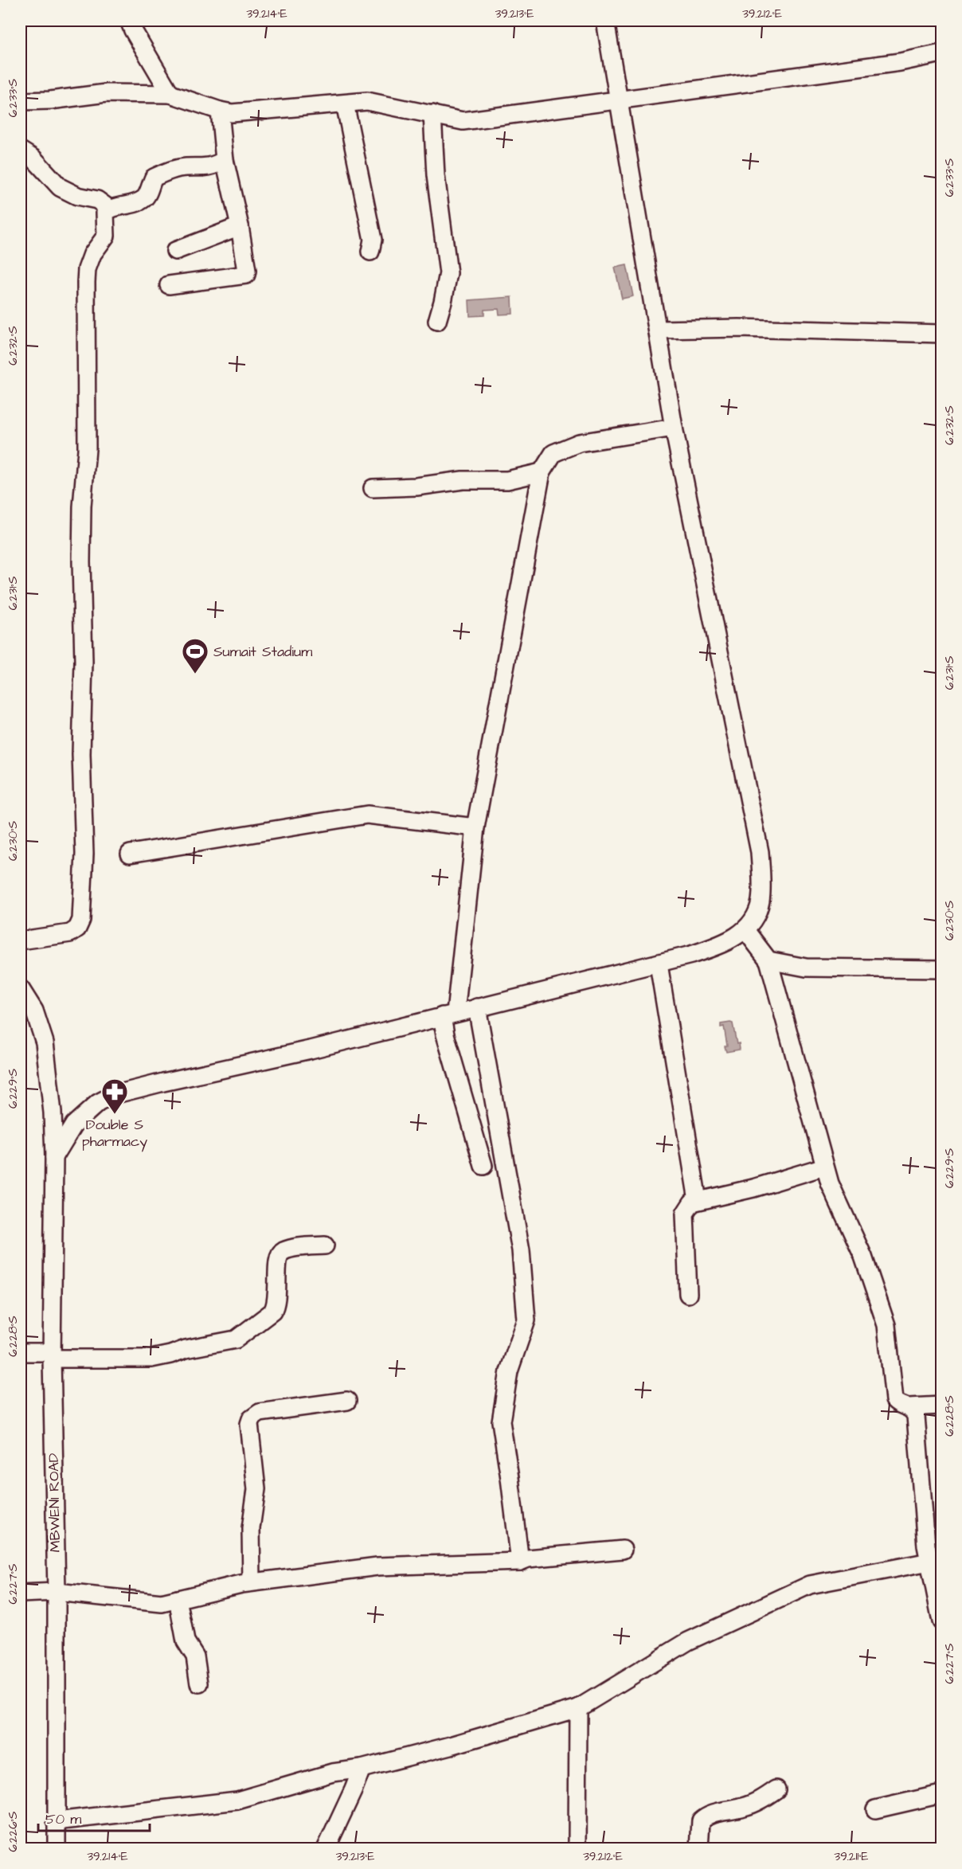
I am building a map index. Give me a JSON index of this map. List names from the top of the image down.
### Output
{
  "streets": {
    "street": ["MBWENI ROAD"]
  },
  "places": {
    "sports": ["Sumait Stadium"],
    "pharmacy": ["Double S pharmacy"]
  },
  "scale_bar": "50 m",
  "coordinates": [
    "39.214°E",
    "39.213°E",
    "39.212°E",
    "6.233°S",
    "6.232°S",
    "6.231°S",
    "6.230°S",
    "6.229°S",
    "6.228°S",
    "6.227°S",
    "6.226°S",
    "39.211°E"
  ]
}
